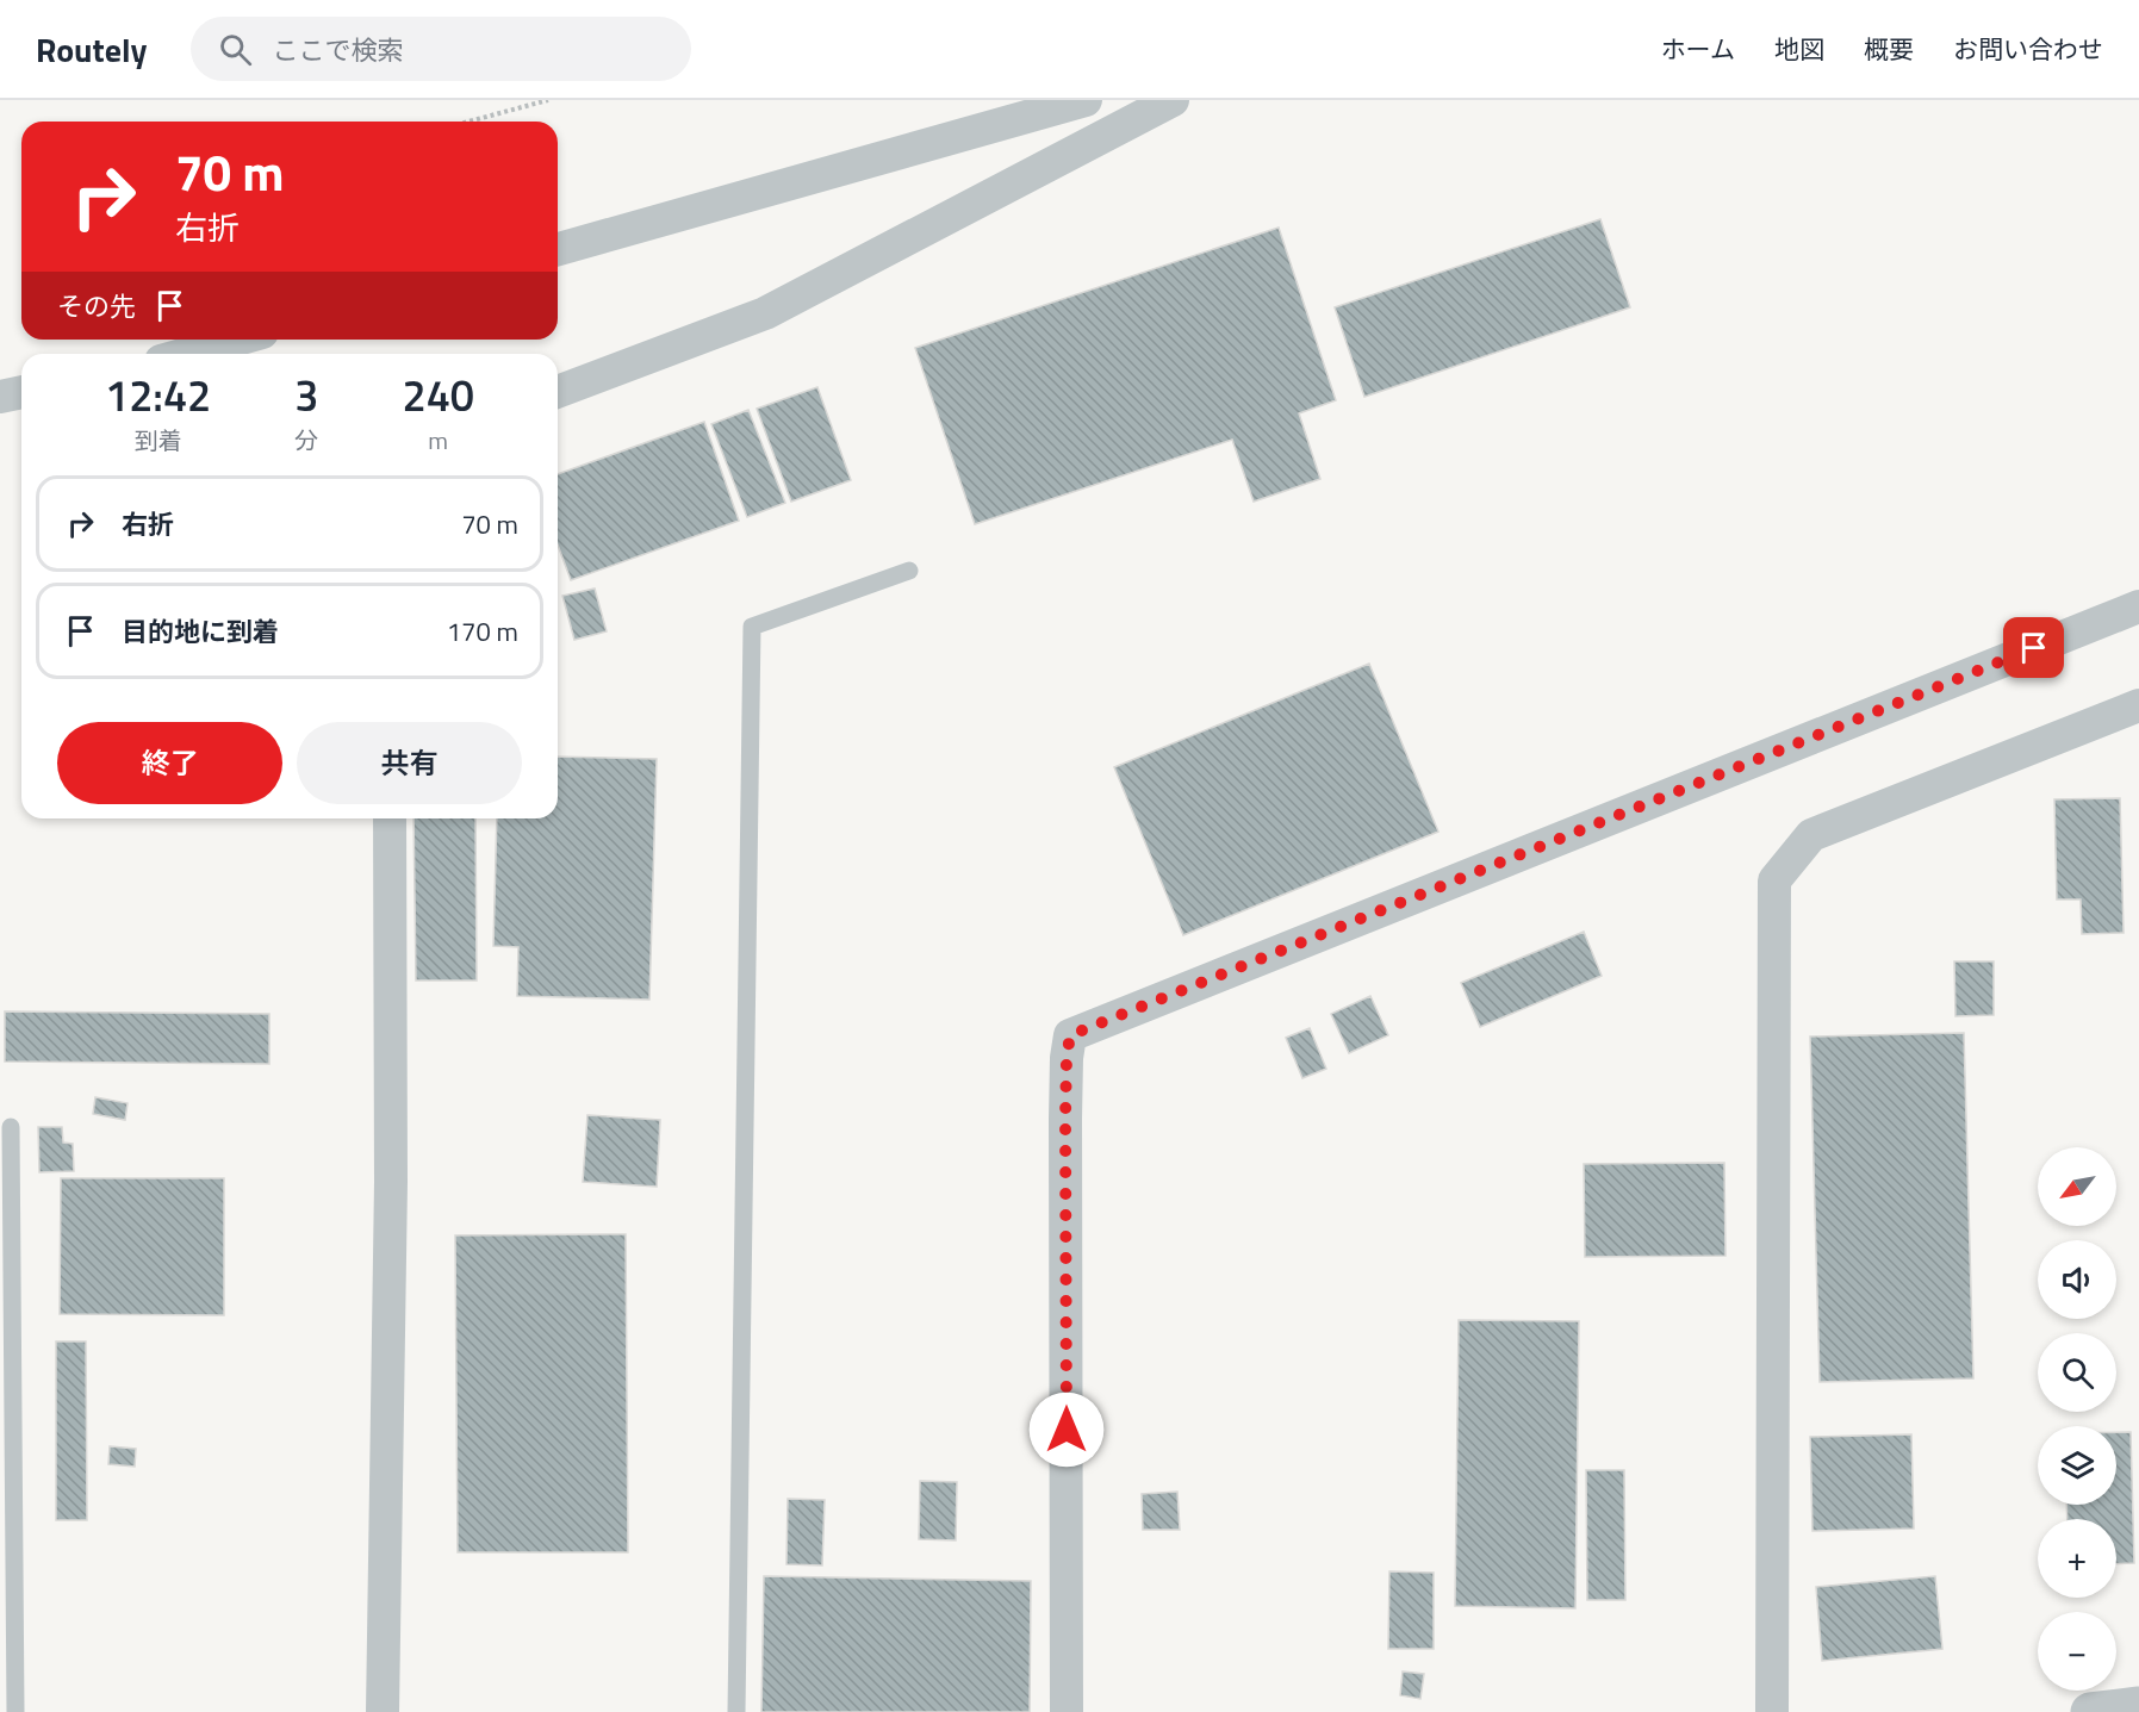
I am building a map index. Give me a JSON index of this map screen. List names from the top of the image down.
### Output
{
  "north": "bottom left",
  "page": {
    "header": "Routely",
    "search": "ここで検索",
    "nav": [
      "ホーム",
      "地図",
      "概要",
      "お問い合わせ"
    ],
    "turn": ["70 m", "右折"],
    "then": "その先",
    "eta": [
      "12:42",
      "到着",
      "3",
      "分",
      "240",
      "m"
    ],
    "list": [
      {
        "name": "右折",
        "value": "70 m"
      },
      {
        "name": "目的地に到着",
        "value": "170 m"
      }
    ],
    "buttons": ["終了", "共有"],
    "map_buttons": ["+", "−"]
  }
}
